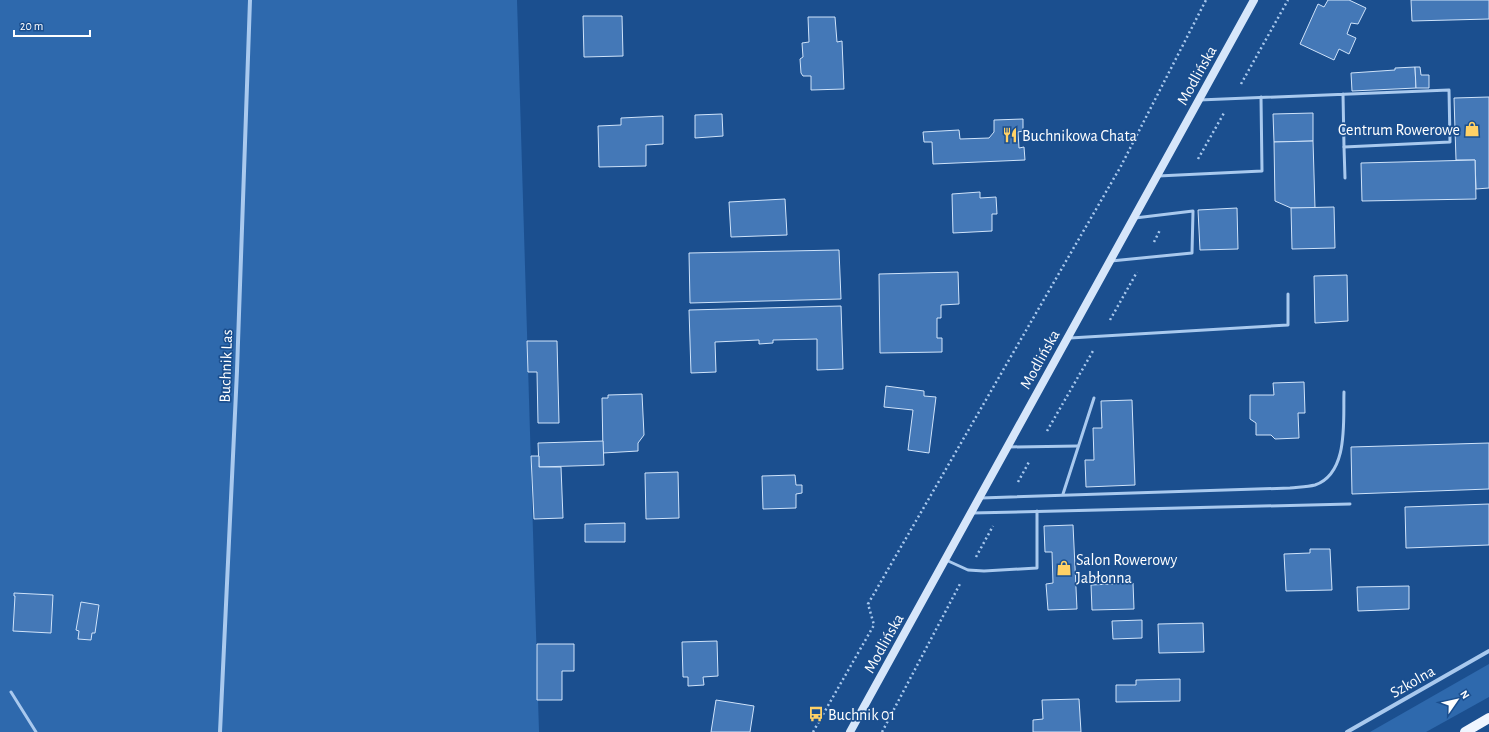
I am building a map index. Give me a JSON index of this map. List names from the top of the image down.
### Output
{
  "streets": {
    "main road": ["Modlińska"],
    "street": ["Buchnik Las", "Szkolna"]
  },
  "places": {
    "shop": ["Centrum Rowerowe", "Salon Rowerowy Jabłonna"],
    "restaurant": ["Buchnikowa Chata"],
    "bus stop": ["Buchnik 01"]
  },
  "scale_bar": "20 m",
  "north": "top right"
}
